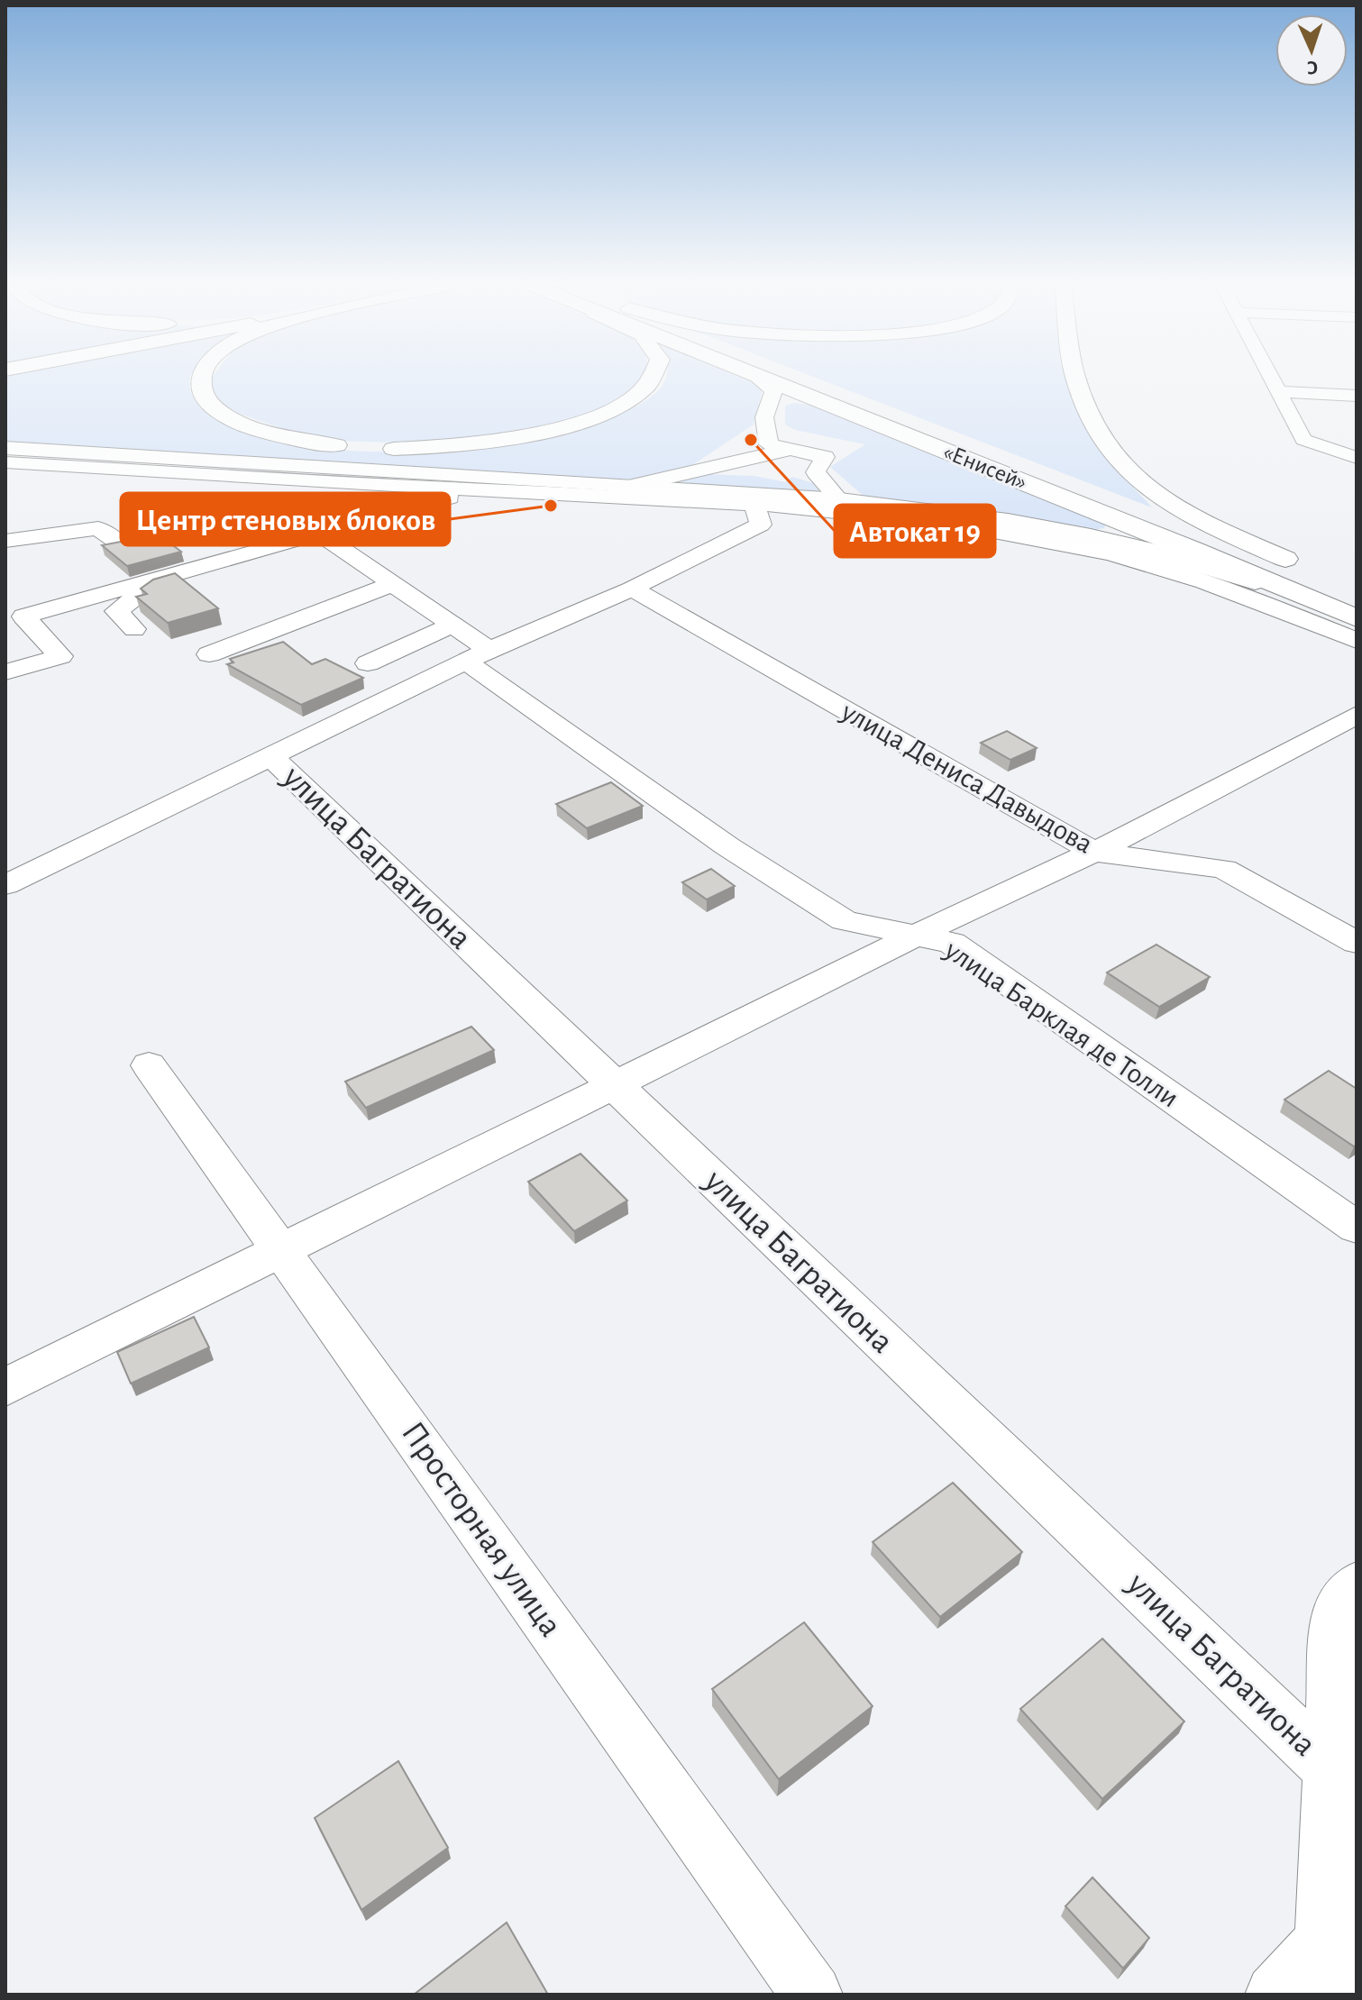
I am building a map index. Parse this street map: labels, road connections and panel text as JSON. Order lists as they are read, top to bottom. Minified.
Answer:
{"streets":{"main road":["«Енисей»"],"street":["улица Дениса Давыдова","улица Багратиона","улица Барклая де Толли","Просторная улица"]},"places":["Автокат 19","Центр стеновых блоков"],"north":"bottom"}
